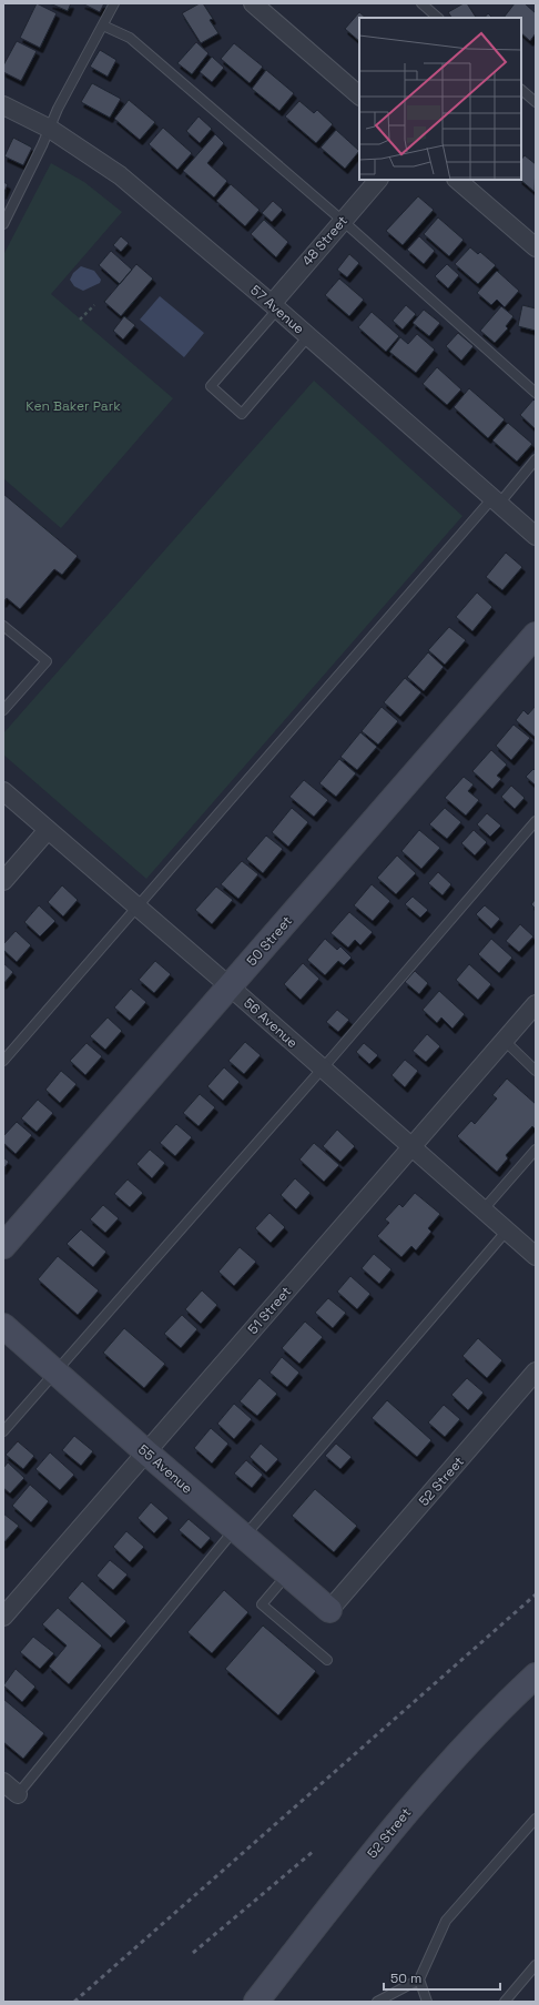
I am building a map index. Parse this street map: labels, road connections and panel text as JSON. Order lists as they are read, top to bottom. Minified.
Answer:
{"streets":{"street":["48 Street","57 Avenue","50 Street","56 Avenue","51 Street","55 Avenue","52 Street"]},"crossings":[["48 Street","57 Avenue"],["50 Street","56 Avenue"],["56 Avenue","51 Street"],["51 Street","55 Avenue"],["55 Avenue","52 Street"]],"parks":["Ken Baker Park"],"scale_bar":"50 m"}
